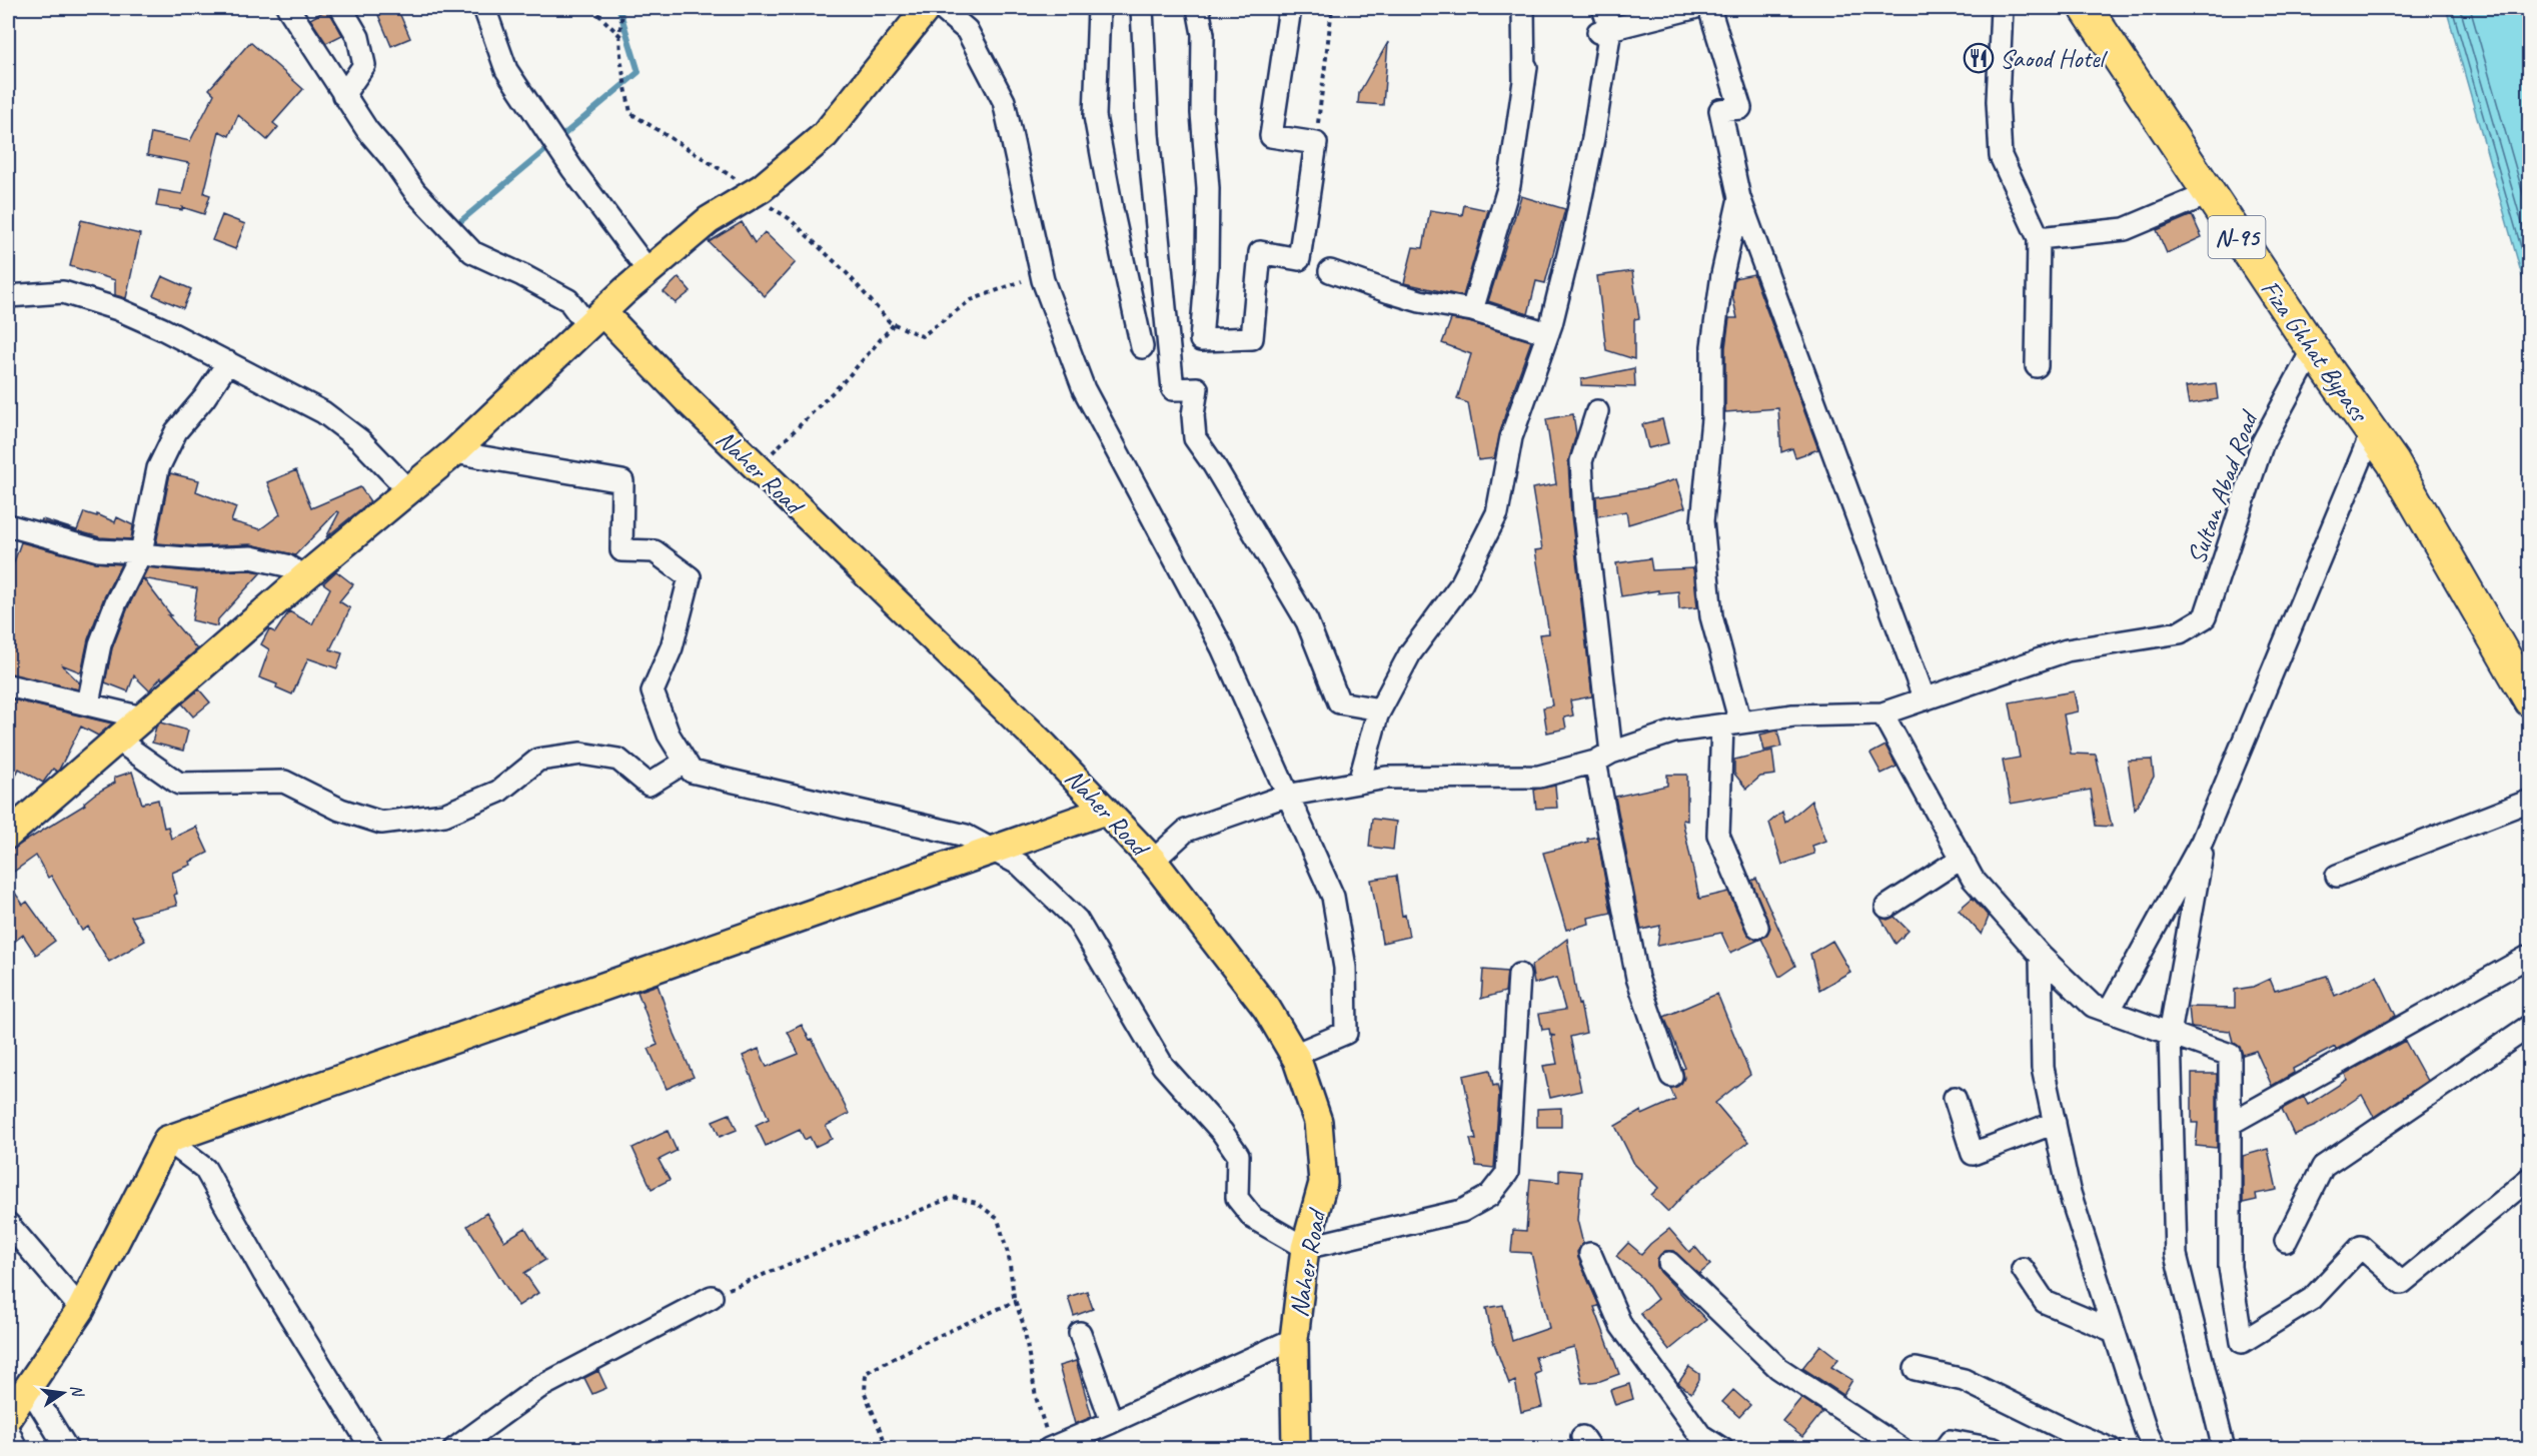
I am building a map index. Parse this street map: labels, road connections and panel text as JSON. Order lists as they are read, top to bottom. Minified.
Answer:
{"streets":{"highway":["N-95","Fiza Ghhat Bypass"],"main road":["Naher Road"],"street":["Sultan Abad Road"]},"crossings":[["Fiza Ghhat Bypass","Sultan Abad Road"]],"places":{"restaurant":["Saood Hotel"]},"north":"right"}
